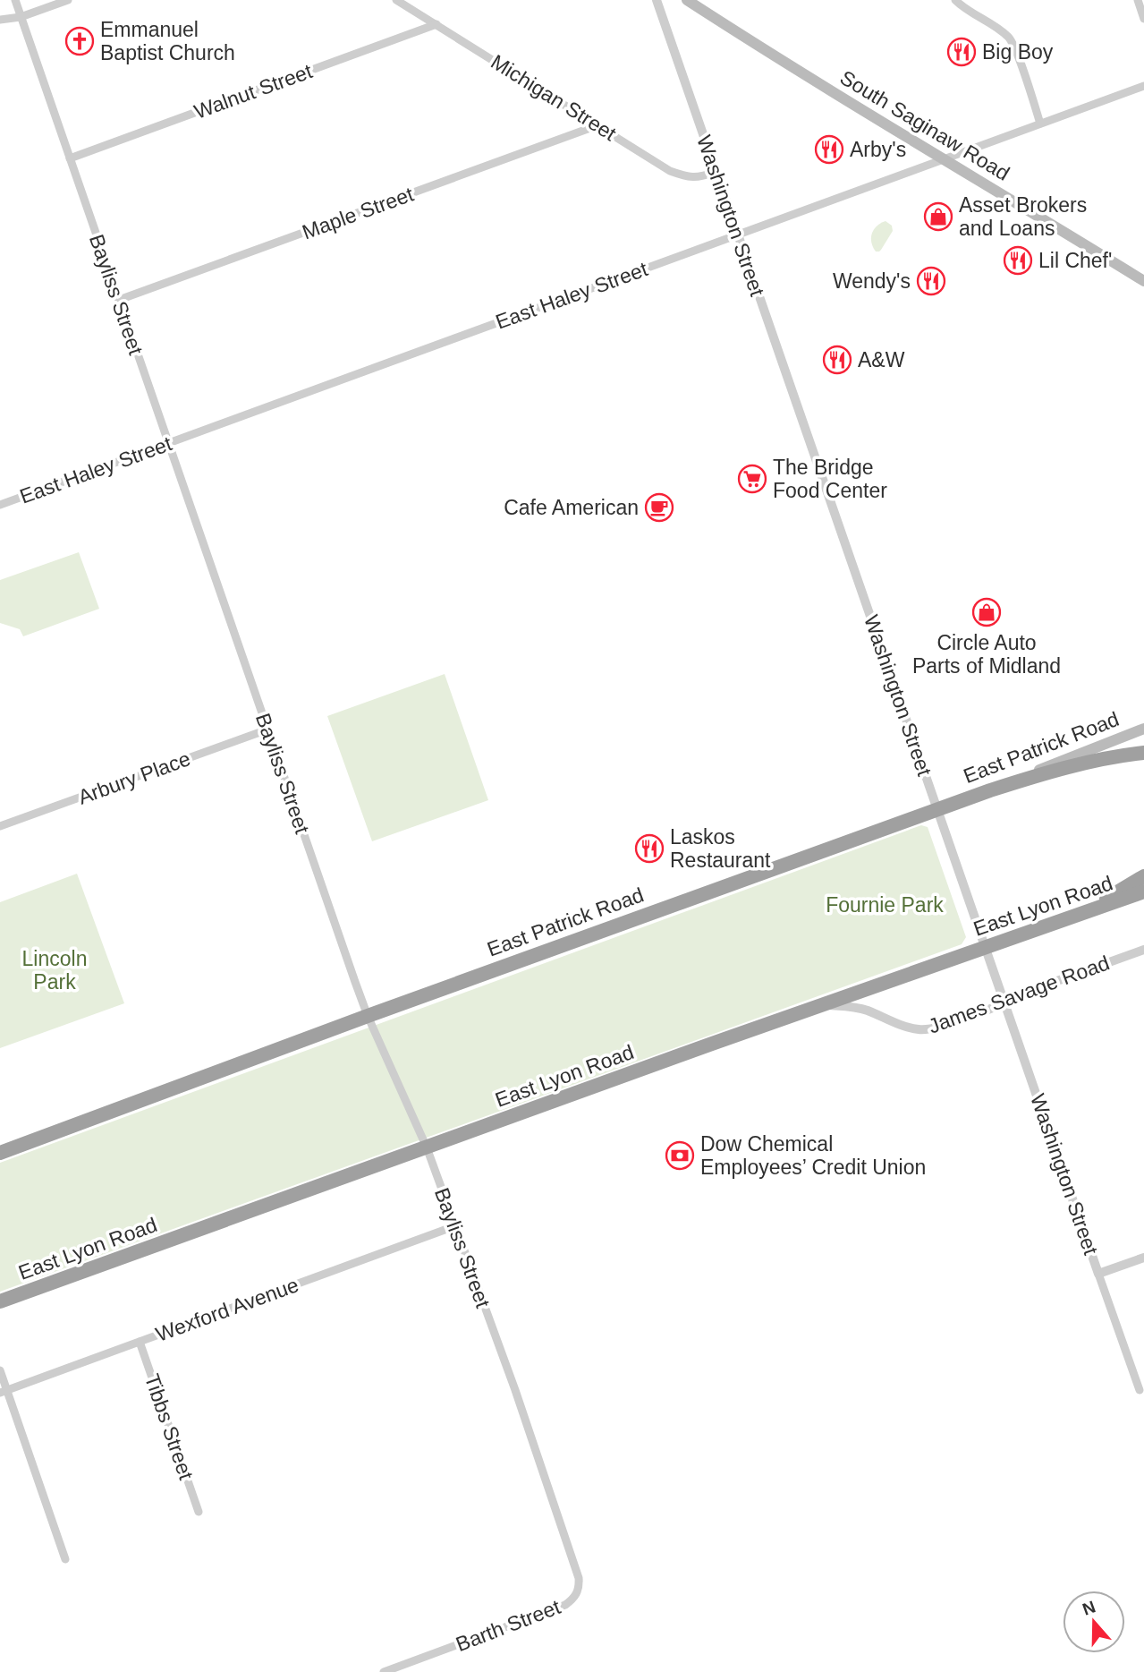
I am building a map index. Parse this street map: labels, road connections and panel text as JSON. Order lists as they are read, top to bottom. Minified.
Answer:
{"streets":{"highway":["East Patrick Road","East Lyon Road"],"main road":["South Saginaw Road"],"street":["Walnut Street","Michigan Street","Maple Street","Washington Street","Bayliss Street","East Haley Street","Arbury Place","James Savage Road","Wexford Avenue","Tibbs Street","Barth Street"]},"crossings":[["Walnut Street","Michigan Street"],["Walnut Street","Bayliss Street"],["Michigan Street","Maple Street"],["Michigan Street","Washington Street"],["South Saginaw Road","East Haley Street"],["Maple Street","Bayliss Street"],["Washington Street","East Haley Street"],["Washington Street","East Patrick Road"],["Washington Street","East Lyon Road"],["Washington Street","James Savage Road"],["Bayliss Street","East Haley Street"],["Bayliss Street","East Patrick Road"],["Bayliss Street","Arbury Place"],["Bayliss Street","East Lyon Road"],["Bayliss Street","Wexford Avenue"],["Bayliss Street","Barth Street"],["East Lyon Road","James Savage Road"],["Wexford Avenue","Tibbs Street"]],"parks":["Fournie Park","Lincoln Park"],"places":{"church":["Emmanuel Baptist Church"],"restaurant":["Big Boy","Arby's","Lil Chef'","Wendy's","A&W","Laskos Restaurant"],"shop":["Asset Brokers and Loans","Circle Auto Parts of Midland"],"supermarket":["The Bridge Food Center"],"cafe":["Cafe American"],"bank":["Dow Chemical Employees’ Credit Union"]},"north":"top"}
